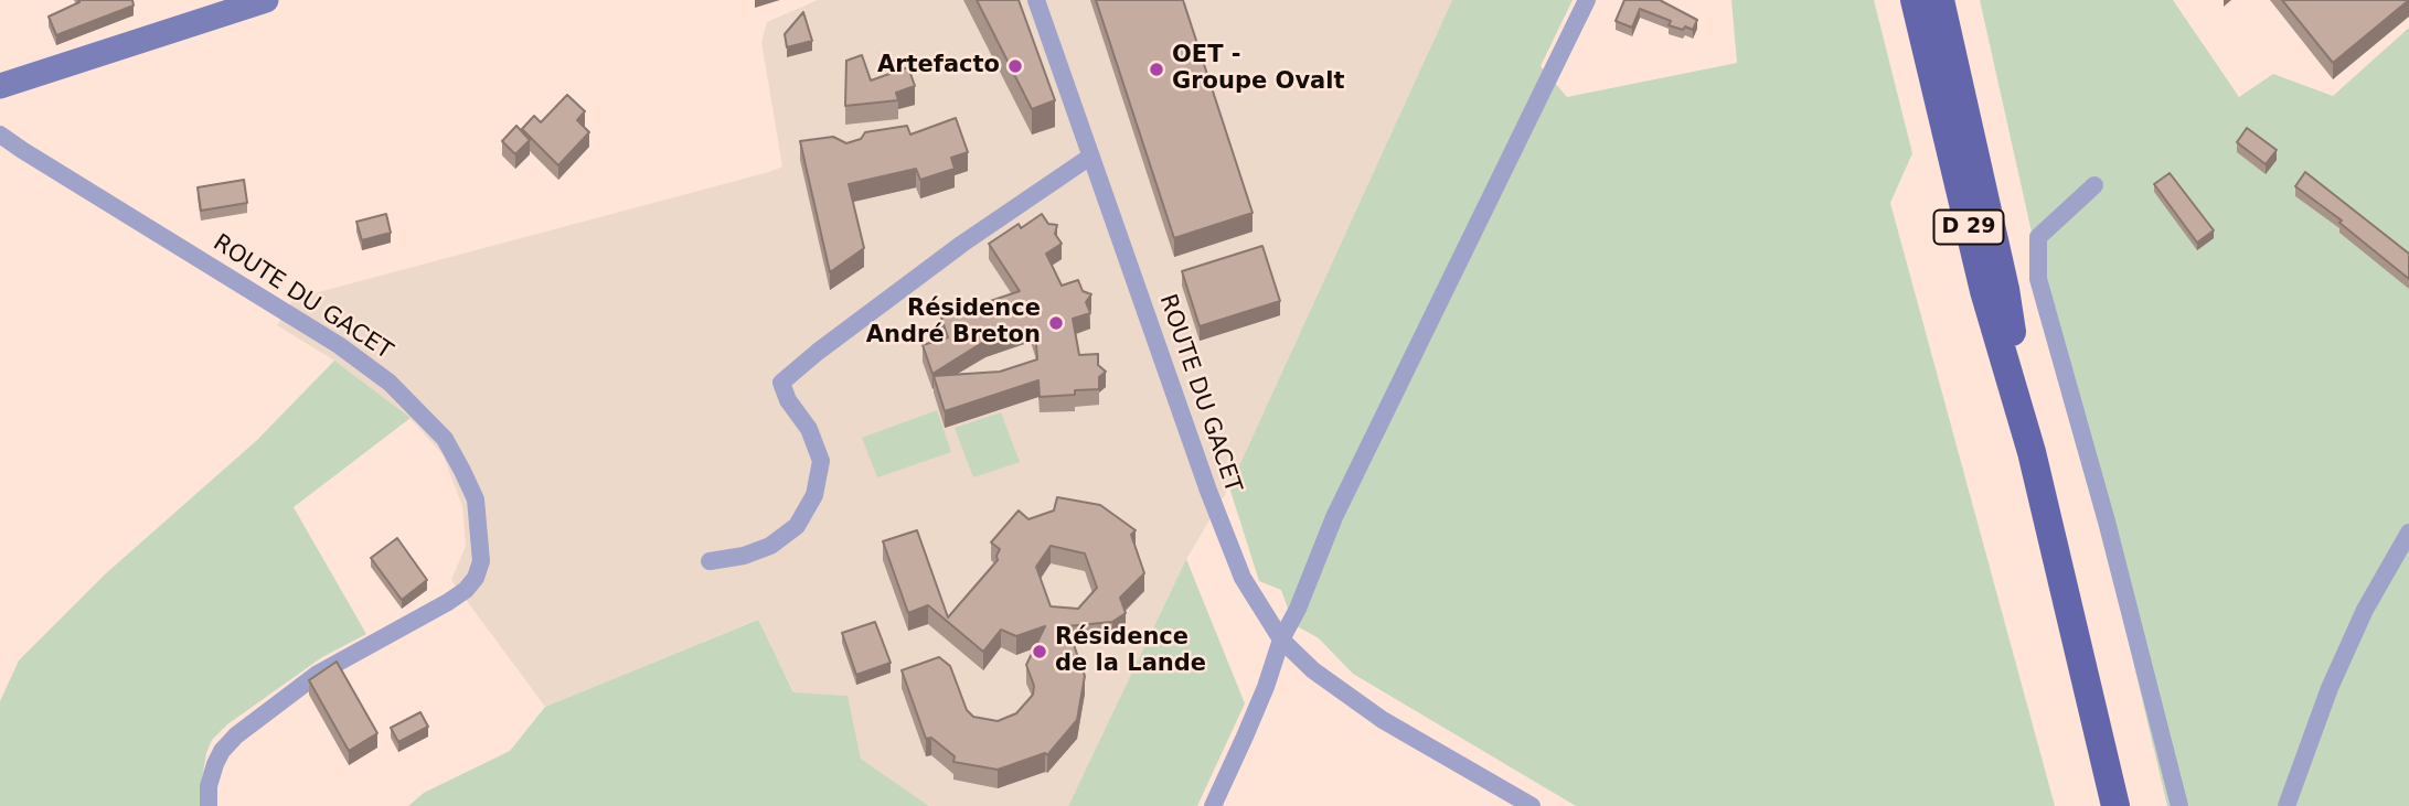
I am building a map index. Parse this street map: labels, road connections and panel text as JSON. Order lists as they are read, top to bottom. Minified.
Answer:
{"streets":{"main road":["D 29"],"street":["ROUTE DU GACET"]},"places":["Artefacto","OET - Groupe Ovalt","Résidence André Breton","Résidence de la Lande"]}
